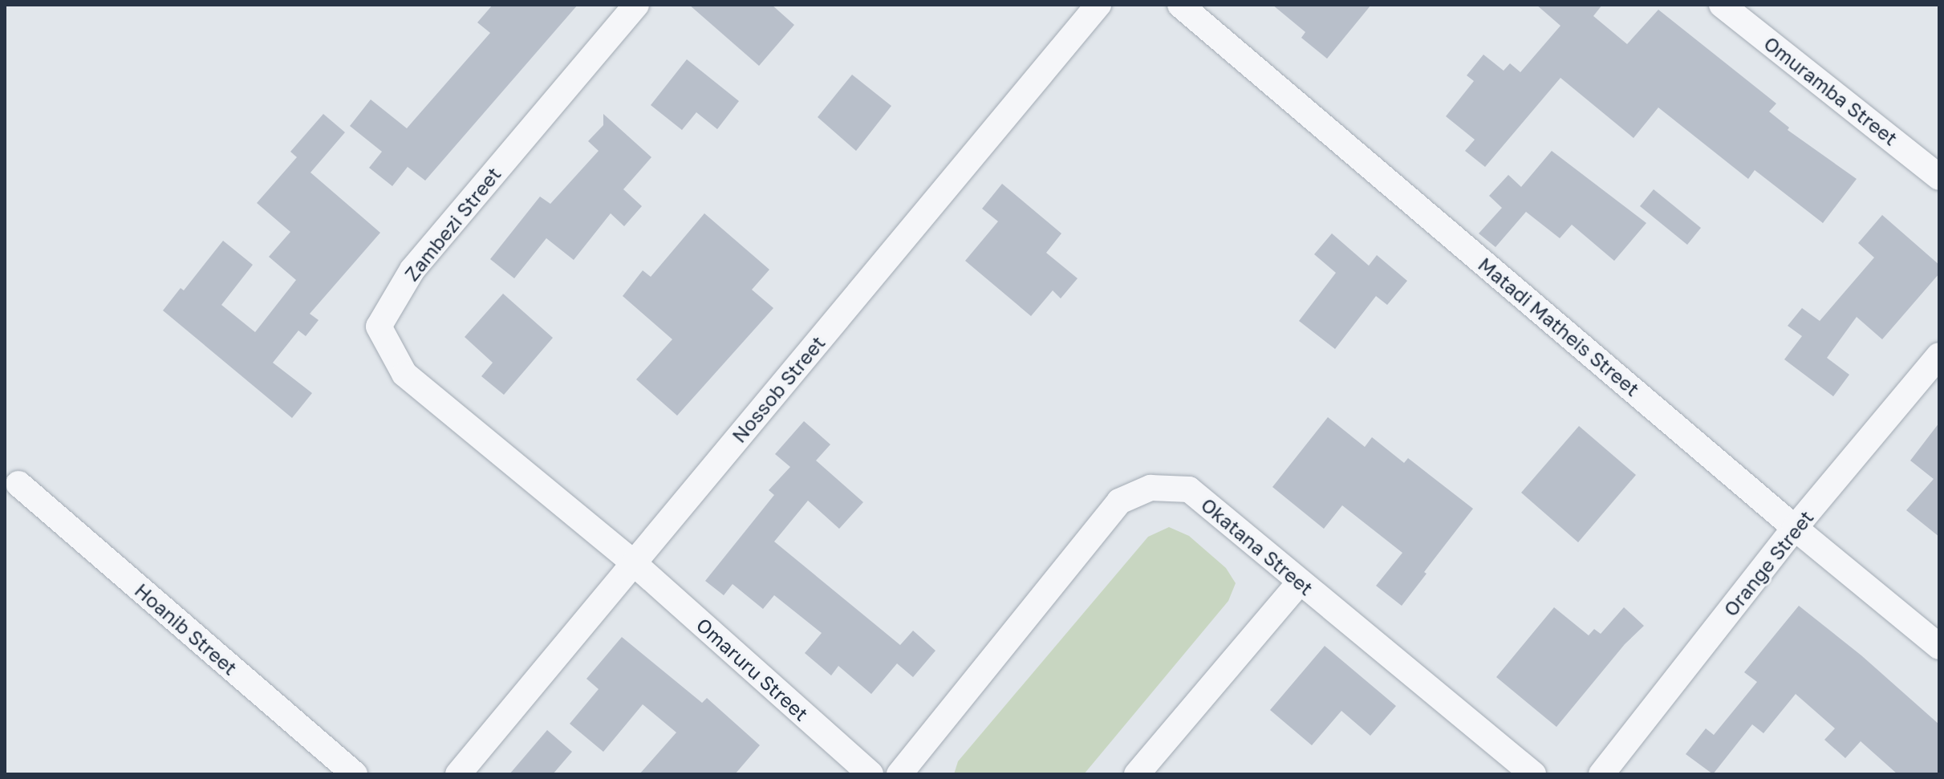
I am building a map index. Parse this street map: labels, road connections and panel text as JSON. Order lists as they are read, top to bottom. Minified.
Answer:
{"streets":{"street":["Omuramba Street","Zambezi Street","Matadi Matheis Street","Nossob Street","Okatana Street","Orange Street","Hoanib Street","Omaruru Street"]},"crossings":[["Zambezi Street","Nossob Street"],["Zambezi Street","Omaruru Street"],["Matadi Matheis Street","Orange Street"],["Nossob Street","Omaruru Street"]]}
